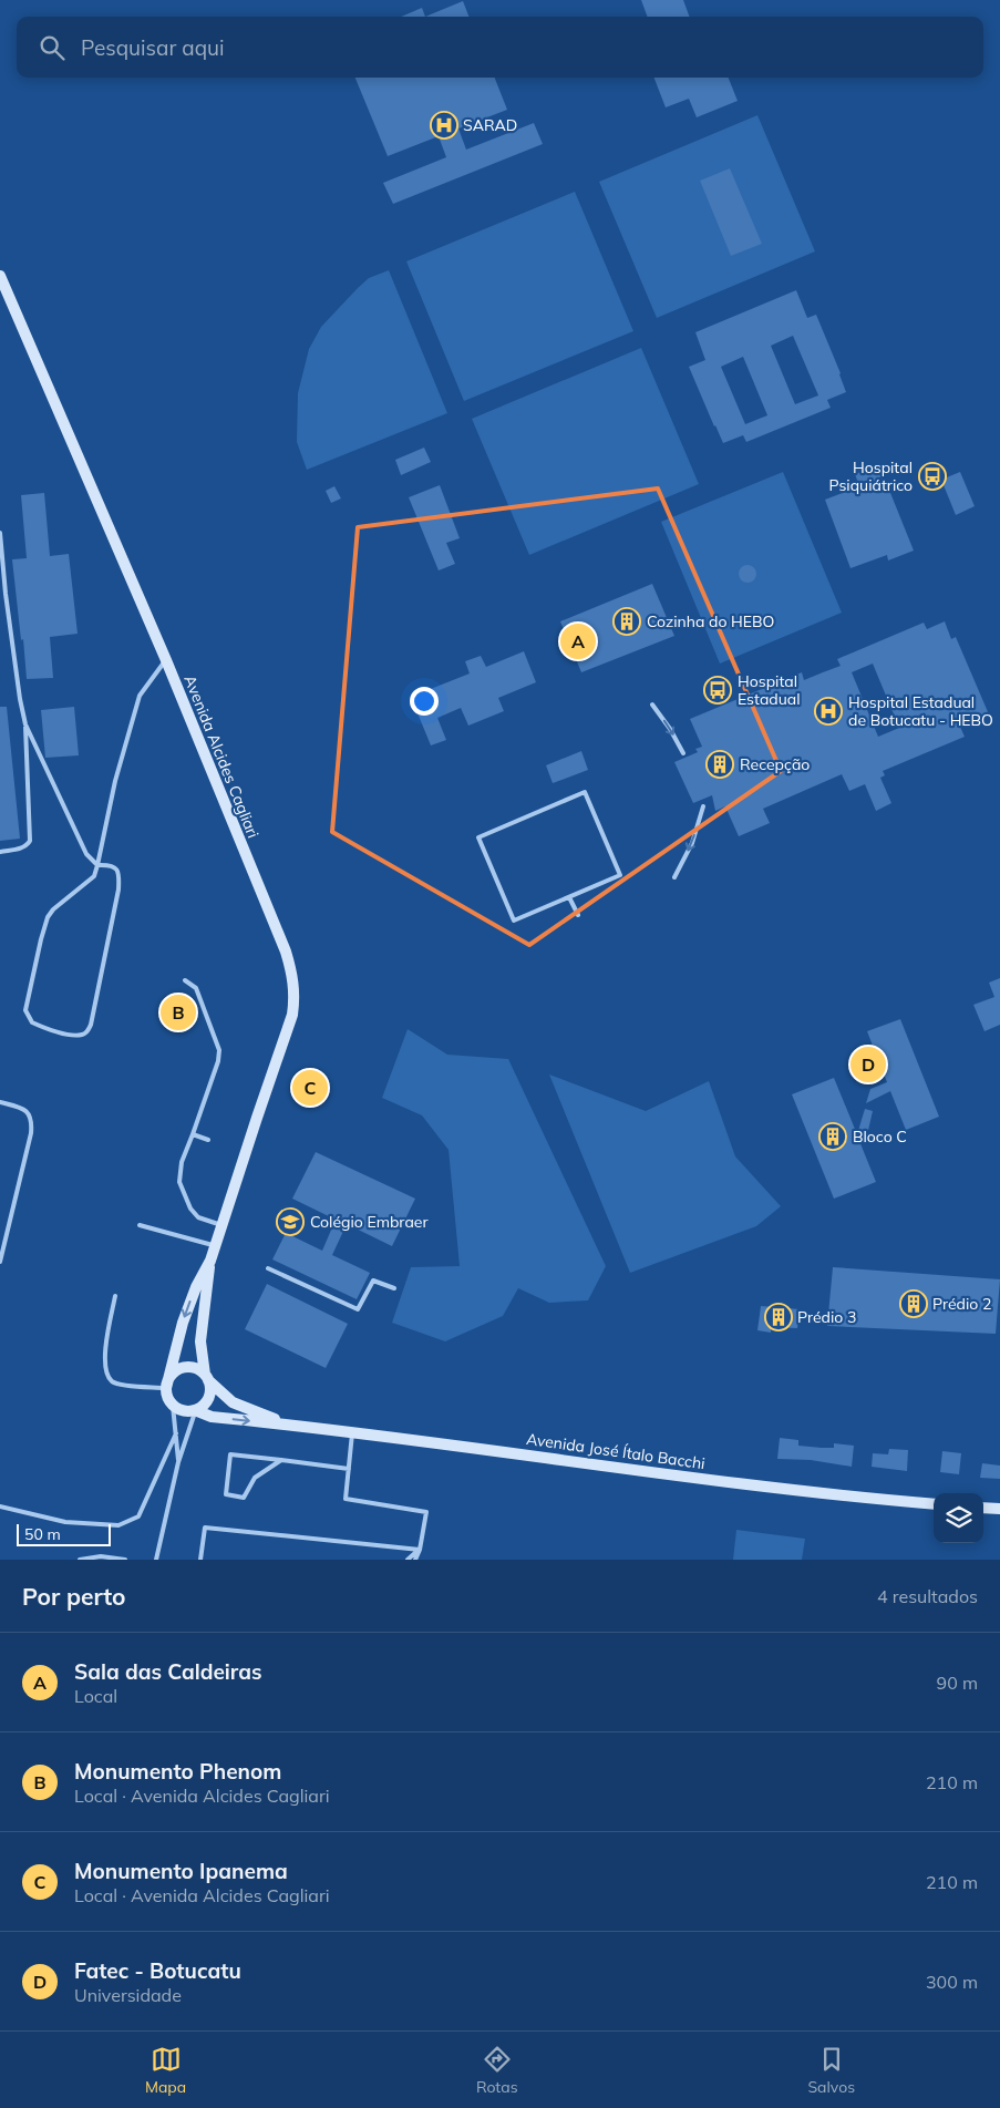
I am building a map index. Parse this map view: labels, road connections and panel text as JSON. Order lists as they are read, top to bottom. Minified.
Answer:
{"streets":{"main road":["Avenida Alcides Cagliari","Avenida José Ítalo Bacchi"]},"crossings":[["Avenida Alcides Cagliari","Avenida José Ítalo Bacchi"]],"places":{"hospital":["SARAD","Hospital Estadual de Botucatu - HEBO"],"bus stop":["Hospital Psiquiátrico","Hospital Estadual"],"building":["Cozinha do HEBO","Recepção","Bloco C","Prédio 2","Prédio 3"],"school or university":["Colégio Embraer"]},"scale_bar":"50 m","page":{"search":"Pesquisar aqui","pins":["A","B","D","C"],"scale":"50 m","heading":["Por perto","4 resultados"],"list":[{"mark":"A","name":"Sala das Caldeiras","note":"Local","value":"90 m"},{"mark":"B","name":"Monumento Phenom","note":"Local · Avenida Alcides Cagliari","value":"210 m"},{"mark":"C","name":"Monumento Ipanema","note":"Local · Avenida Alcides Cagliari","value":"210 m"},{"mark":"D","name":"Fatec - Botucatu","note":"Universidade","value":"300 m"}],"nav":["Mapa","Rotas","Salvos"]}}
